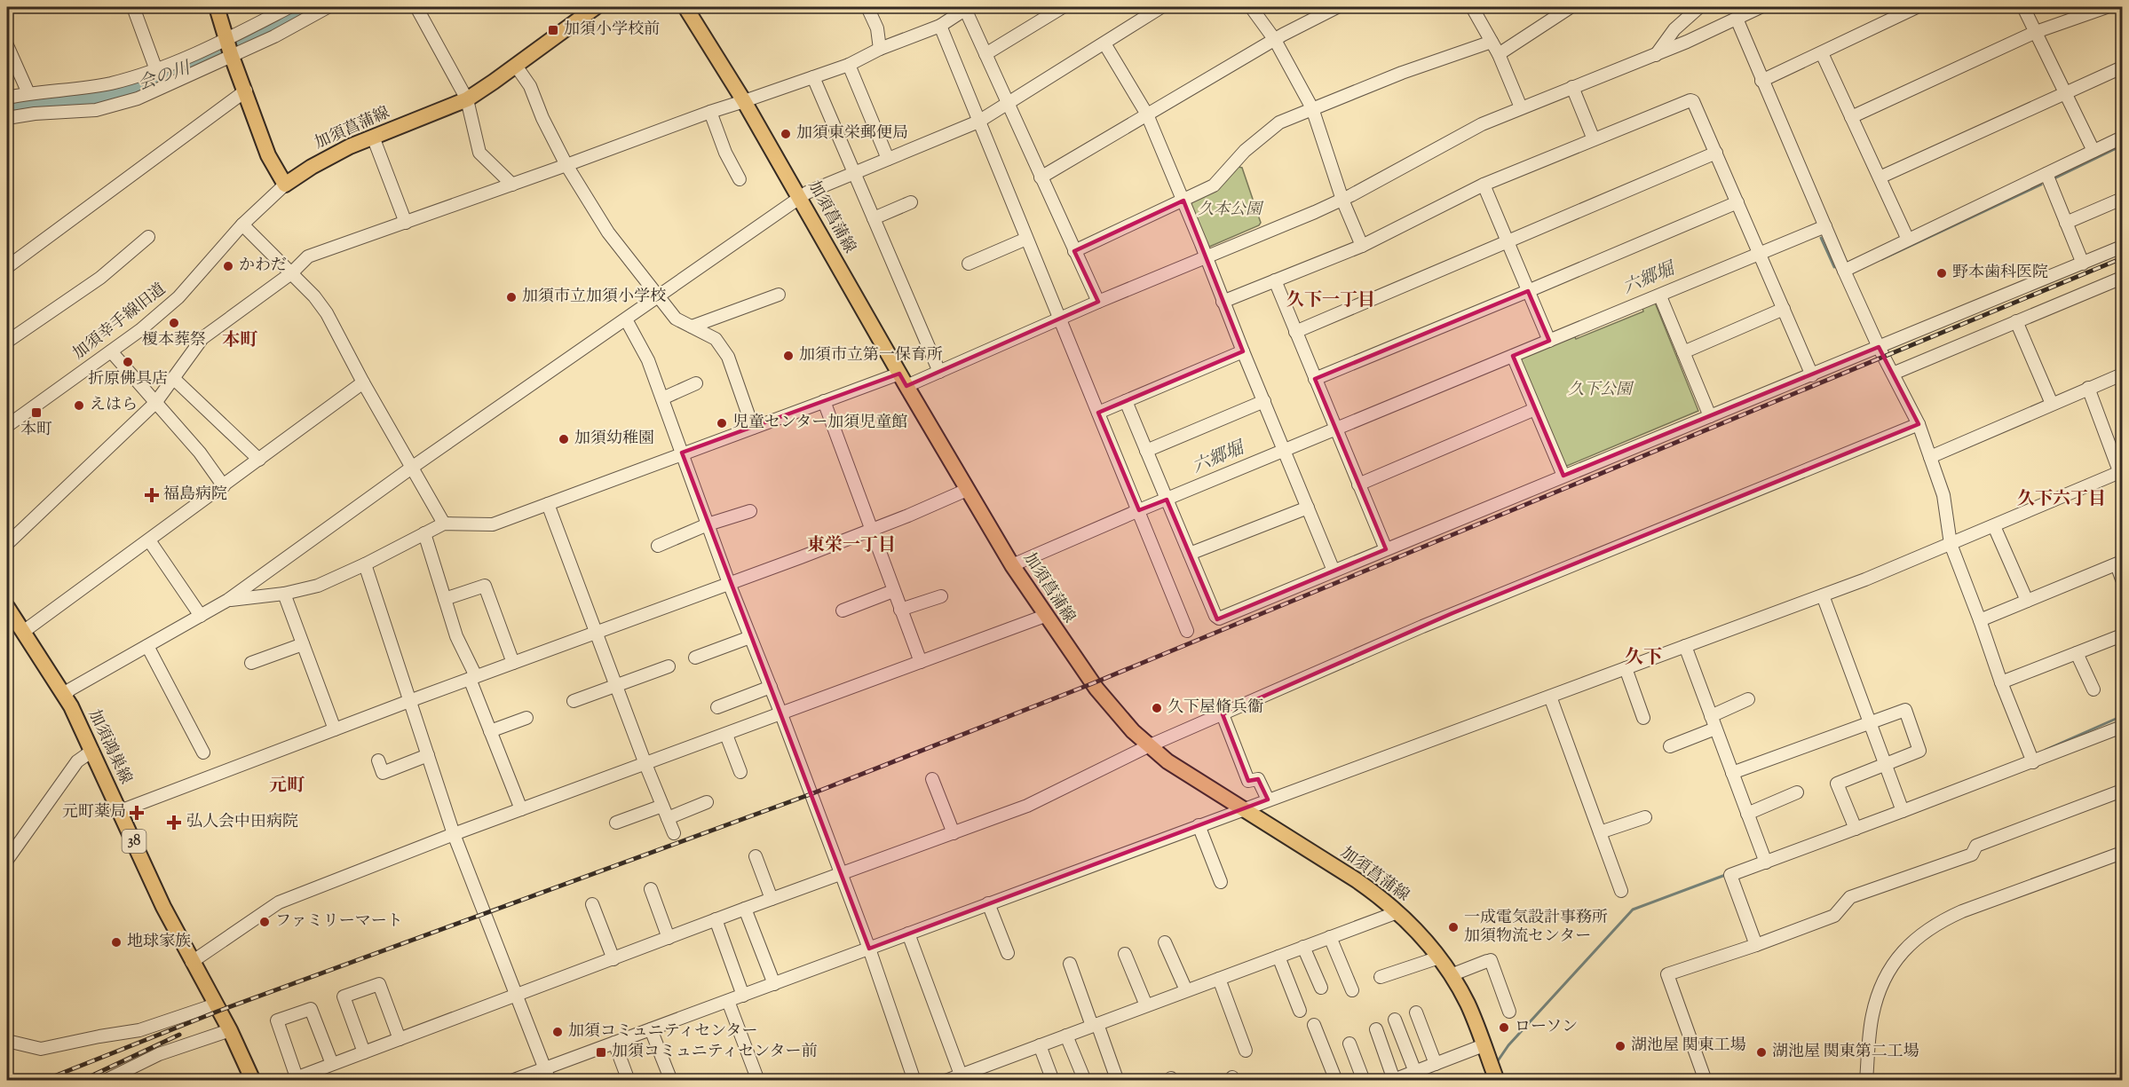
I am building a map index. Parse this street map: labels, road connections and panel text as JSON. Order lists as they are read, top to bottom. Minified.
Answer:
{"streets":{"main road":["加須菖蒲線","加須鴻巣線","38"],"street":["加須幸手線旧道"]},"crossings":[["加須菖蒲線","加須幸手線旧道"]],"districts":["久下一丁目","本町","久下六丁目","東栄一丁目","久下","元町"],"water":["会の川","六郷堀"],"parks":["久本公園","久下公園"],"places":{"transit":["加須小学校前","本町","加須コミュニティセンター前"],"other":["加須東栄郵便局","かわだ","野本歯科医院","加須市立加須小学校","榎本葬祭","加須市立第一保育所","折原佛具店","えはら","児童センター加須児童館","加須幼稚園","久下屋脩兵衞","ファミリーマート","一成電気設計事務所 加須物流センター","地球家族","ローソン","加須コミュニティセンター","湖池屋 関東工場","湖池屋 関東第二工場"],"health":["福島病院","元町薬局","弘人会中田病院"]}}
